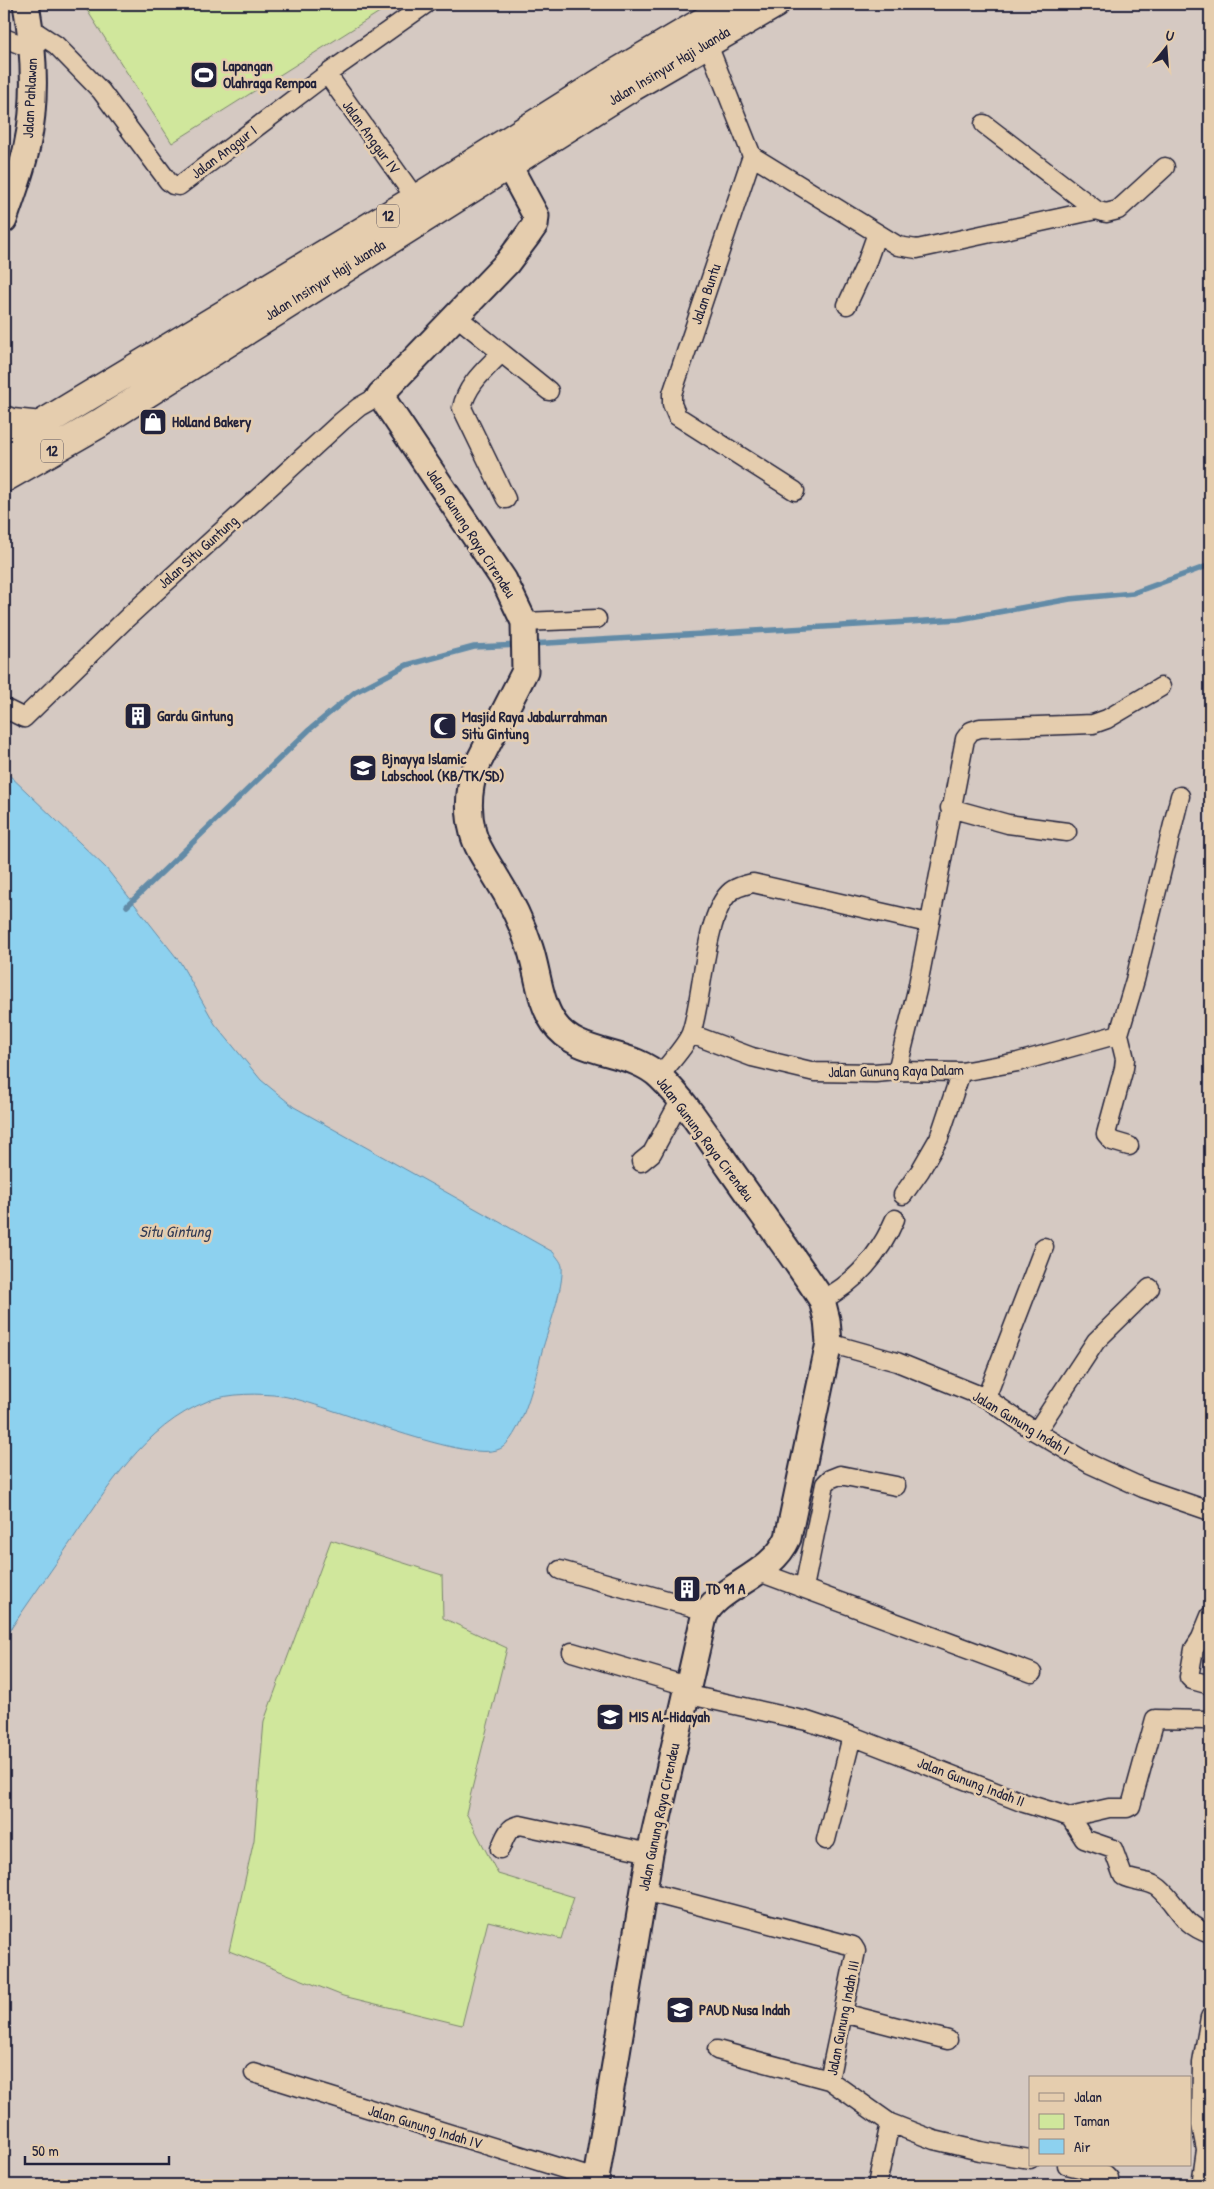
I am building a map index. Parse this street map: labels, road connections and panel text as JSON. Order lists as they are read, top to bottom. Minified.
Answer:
{"streets":{"highway":["Jalan Insinyur Haji Juanda","12"],"street":["Jalan Pahlawan","Jalan Anggur IV","Jalan Anggur I","Jalan Buntu","Jalan Gunung Raya Cirendeu","Jalan Situ Guntung","Jalan Gunung Raya Dalam","Jalan Gunung Indah I","Jalan Gunung Indah II","Jalan Gunung Indah III","Jalan Gunung Indah IV"]},"crossings":[["Jalan Insinyur Haji Juanda","Jalan Anggur IV"],["Jalan Pahlawan","Jalan Anggur I"],["Jalan Anggur IV","Jalan Anggur I"],["Jalan Gunung Raya Cirendeu","Jalan Situ Guntung"],["Jalan Gunung Raya Cirendeu","Jalan Gunung Indah I"],["Jalan Gunung Raya Cirendeu","Jalan Gunung Indah II"],["Jalan Gunung Raya Cirendeu","Jalan Gunung Indah III"],["Jalan Gunung Raya Cirendeu","Jalan Gunung Indah IV"]],"water":["Situ Gintung"],"places":{"sports":["Lapangan Olahraga Rempoa"],"shop":["Holland Bakery"],"building":["Gardu Gintung","TD 91 A"],"mosque":["Masjid Raya Jabalurrahman Situ Gintung"],"school or university":["Bjnayya Islamic Labschool (KB/TK/SD)","MIS Al-Hidayah","PAUD Nusa Indah"]},"legend":["Jalan","Taman","Air"],"scale_bar":"50 m","north":"top"}
